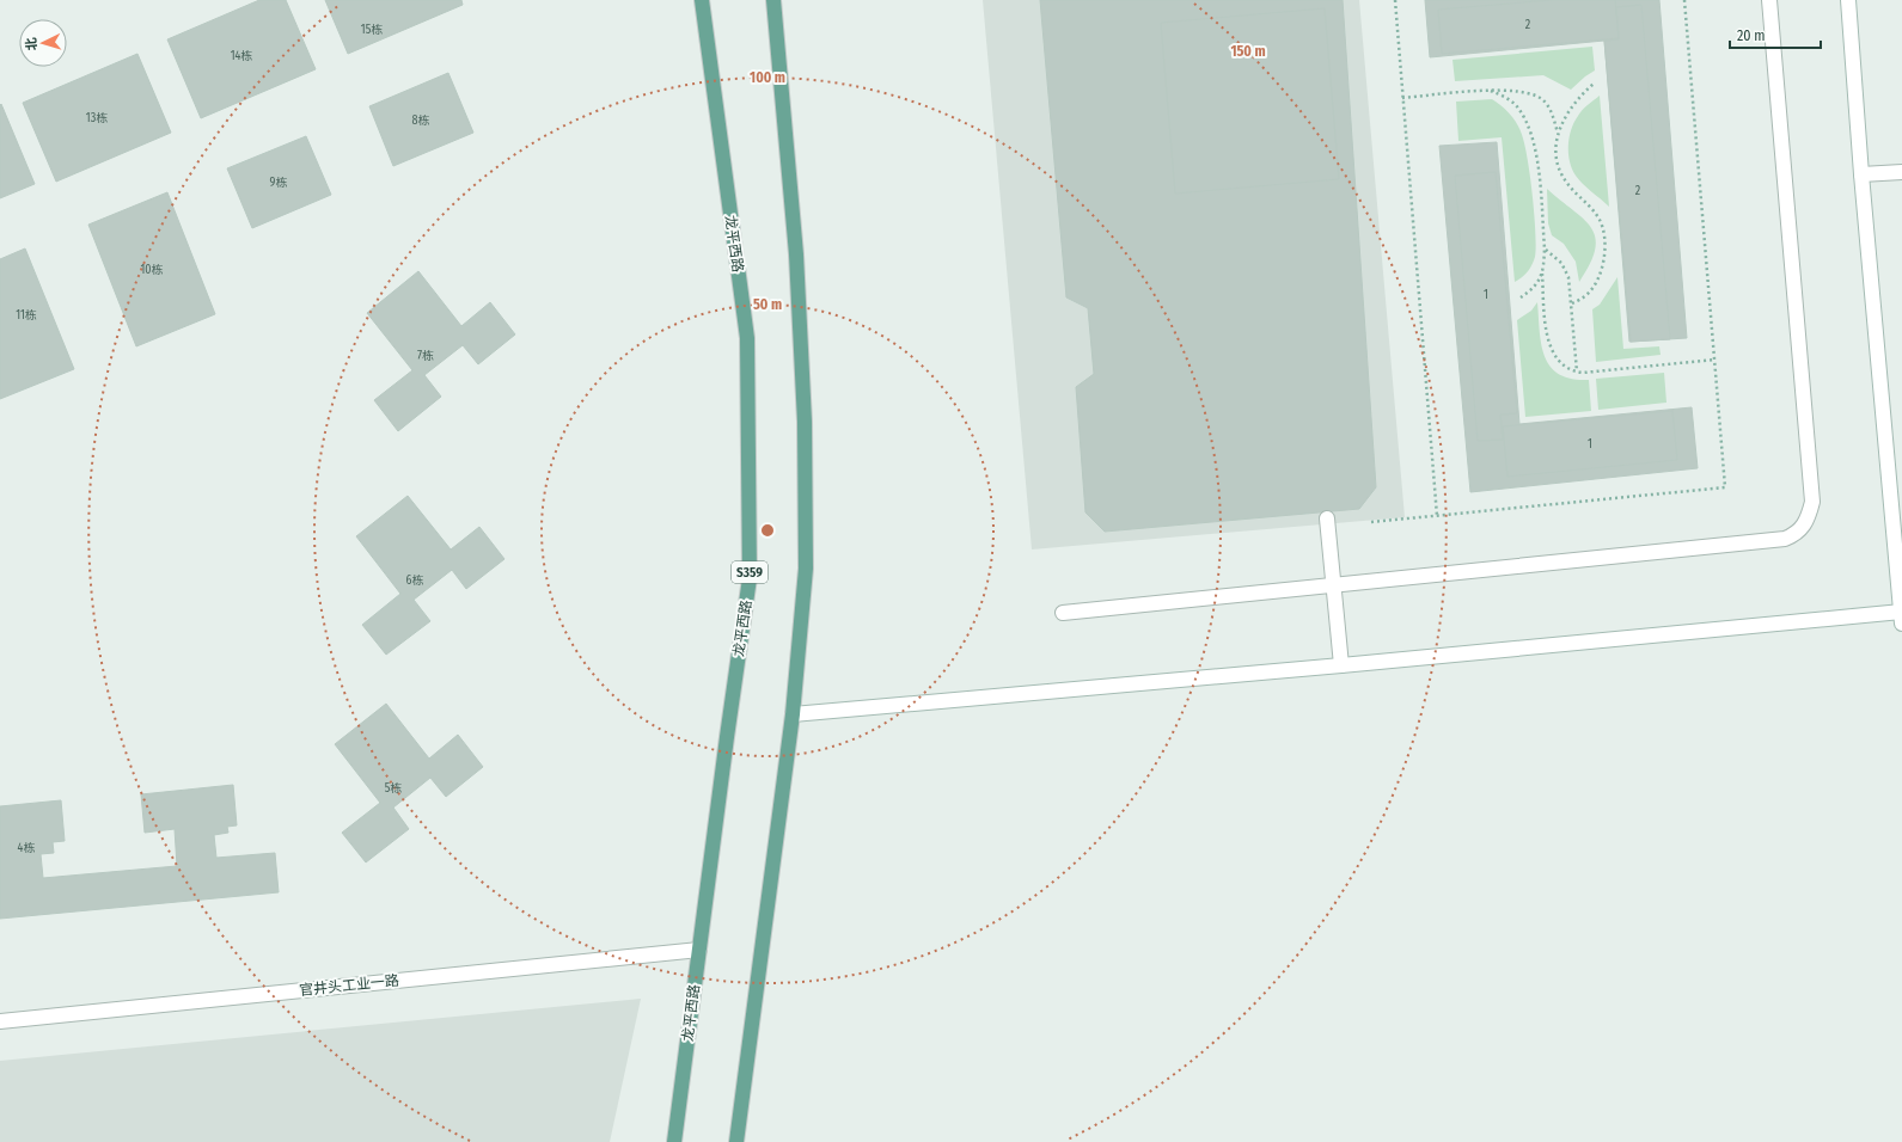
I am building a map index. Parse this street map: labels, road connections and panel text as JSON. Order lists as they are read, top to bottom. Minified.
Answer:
{"streets":{"main road":["龙平西路","S359"],"street":["官井头工业一路"]},"crossings":[["龙平西路","官井头工业一路"]],"house_numbers":["2","15栋","14栋","13栋","8栋","9栋","2","10栋","1","11栋","7栋","1","6栋","5栋","4栋"],"scale_bar":"20 m","north":"left","rings":["150 m","100 m","50 m"]}
